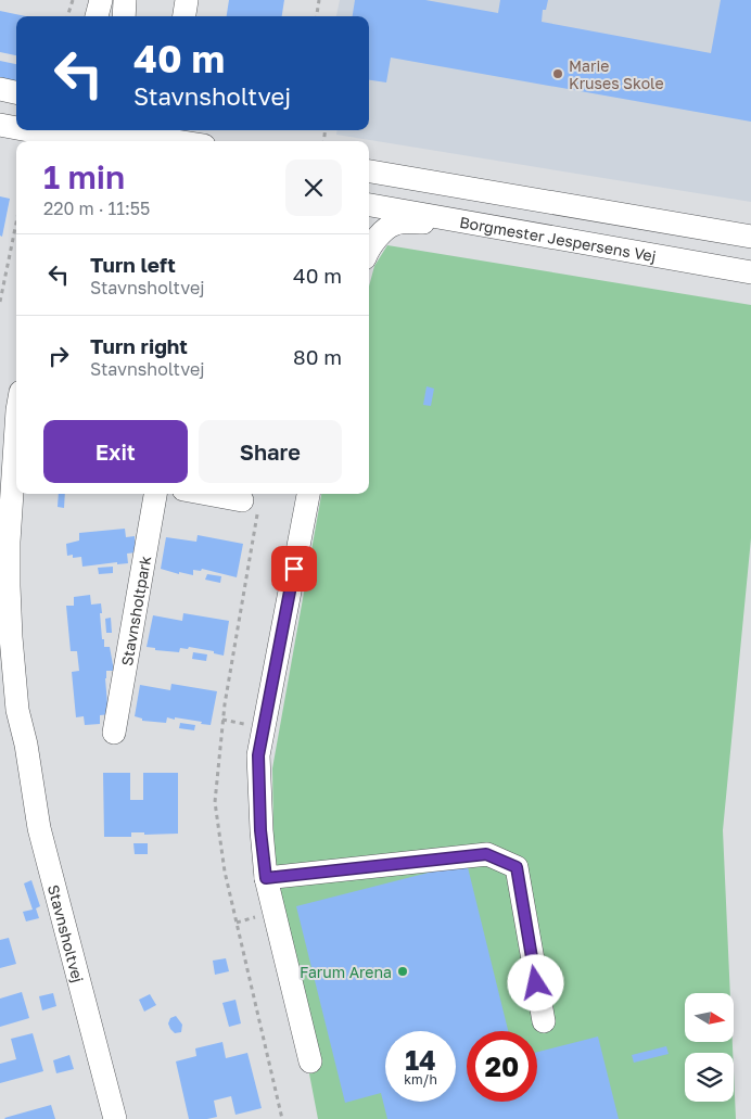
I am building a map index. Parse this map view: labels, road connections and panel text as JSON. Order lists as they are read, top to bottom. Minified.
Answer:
{"streets":{"street":["Borgmester Jespersens Vej","Stavnsholtpark","Stavnsholtvej"]},"places":["Marie Kruses Skole","Farum Arena"],"north":"right","page":{"turn":["40 m","Stavnsholtvej"],"heading":["1 min","220 m · 11:55"],"list":[{"name":"Turn left","note":"Stavnsholtvej","value":"40 m"},{"name":"Turn right","note":"Stavnsholtvej","value":"80 m"}],"buttons":["Exit","Share"],"speed":"14 km/h","limit":"20"}}
